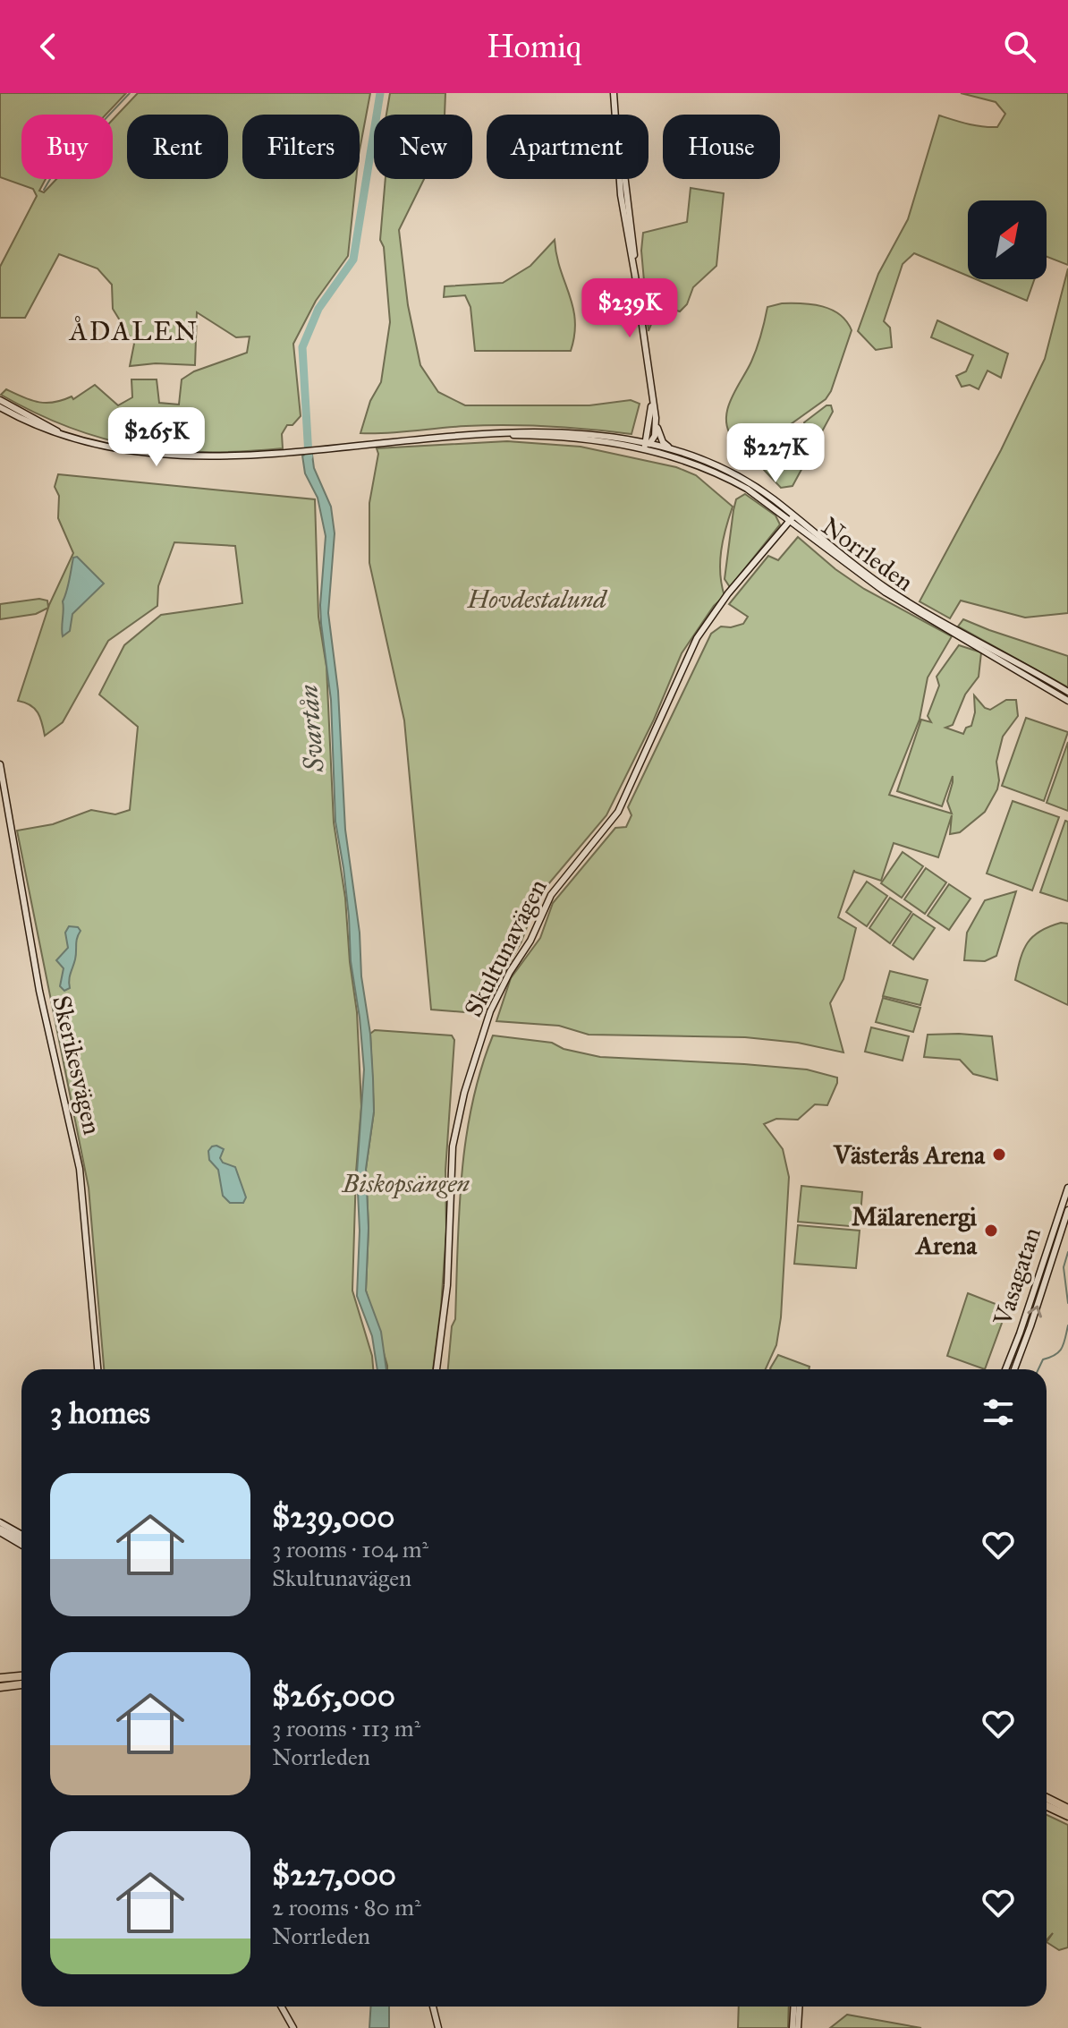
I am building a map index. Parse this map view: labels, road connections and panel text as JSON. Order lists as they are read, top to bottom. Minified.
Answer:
{"streets":{"main road":["Norrleden","Skultunavägen","Skerikesvägen","Vasagatan"]},"crossings":[["Norrleden","Skultunavägen"]],"districts":["ÅDALEN"],"water":["Svartån"],"parks":["Hovdestalund","Biskopsängen"],"places":["Västerås Arena","Mälarenergi Arena"],"north":"top right","page":{"header":"Homiq","chip":["Buy","Rent","Filters","New","Apartment","House"],"price":["$239K","$265K","$227K"],"heading":"3 homes","list":[{"name":"$239,000","note":"3 rooms · 104 m² · Skultunavägen"},{"name":"$265,000","note":"3 rooms · 113 m² · Norrleden"},{"name":"$227,000","note":"2 rooms · 80 m² · Norrleden"}]}}
